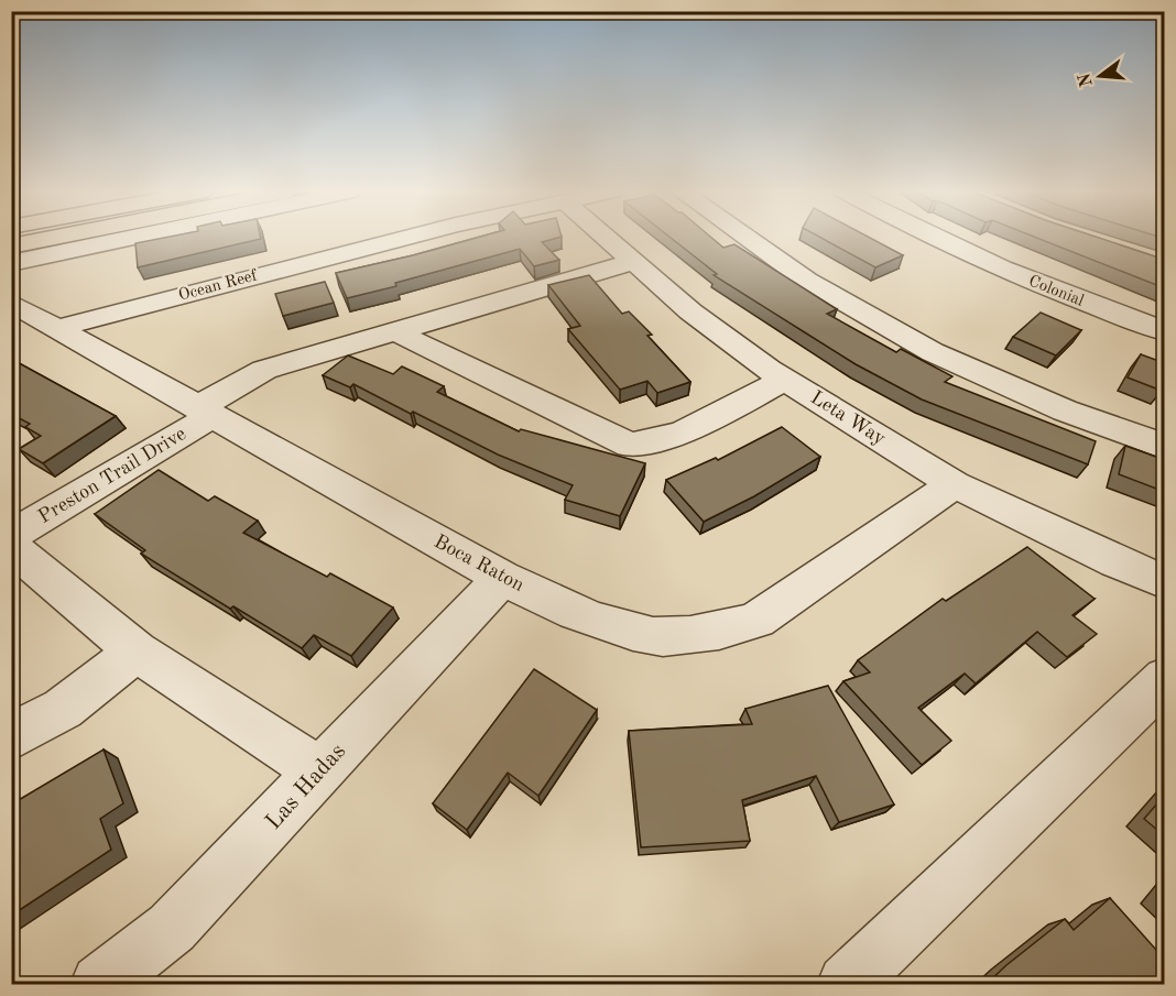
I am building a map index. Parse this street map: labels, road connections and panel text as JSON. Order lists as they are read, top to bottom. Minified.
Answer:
{"streets":{"street":["Ocean Reef","Colonial","Leta Way","Preston Trail Drive","Boca Raton","Las Hadas"]},"crossings":[["Ocean Reef","Boca Raton"],["Leta Way","Preston Trail Drive"],["Leta Way","Boca Raton"],["Preston Trail Drive","Boca Raton"],["Boca Raton","Las Hadas"]],"north":"left"}
